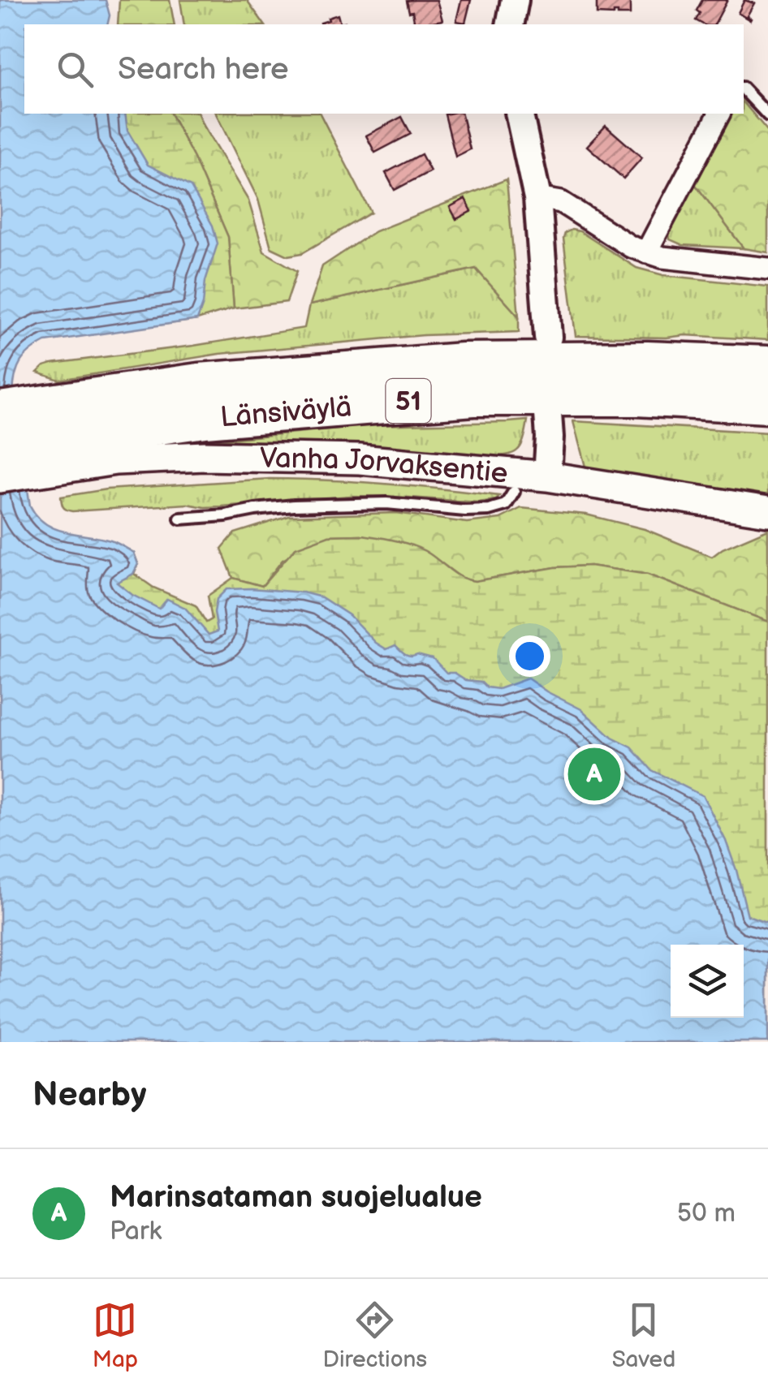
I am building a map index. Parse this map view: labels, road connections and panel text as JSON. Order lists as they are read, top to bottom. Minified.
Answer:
{"streets":{"highway":["51","Länsiväylä"],"main road":["Vanha Jorvaksentie"]},"crossings":[["Länsiväylä","Vanha Jorvaksentie"]],"page":{"search":"Search here","pins":"A","heading":"Nearby","list":[{"mark":"A","name":"Marinsataman suojelualue","note":"Park","value":"50 m"}],"nav":["Map","Directions","Saved"]}}
